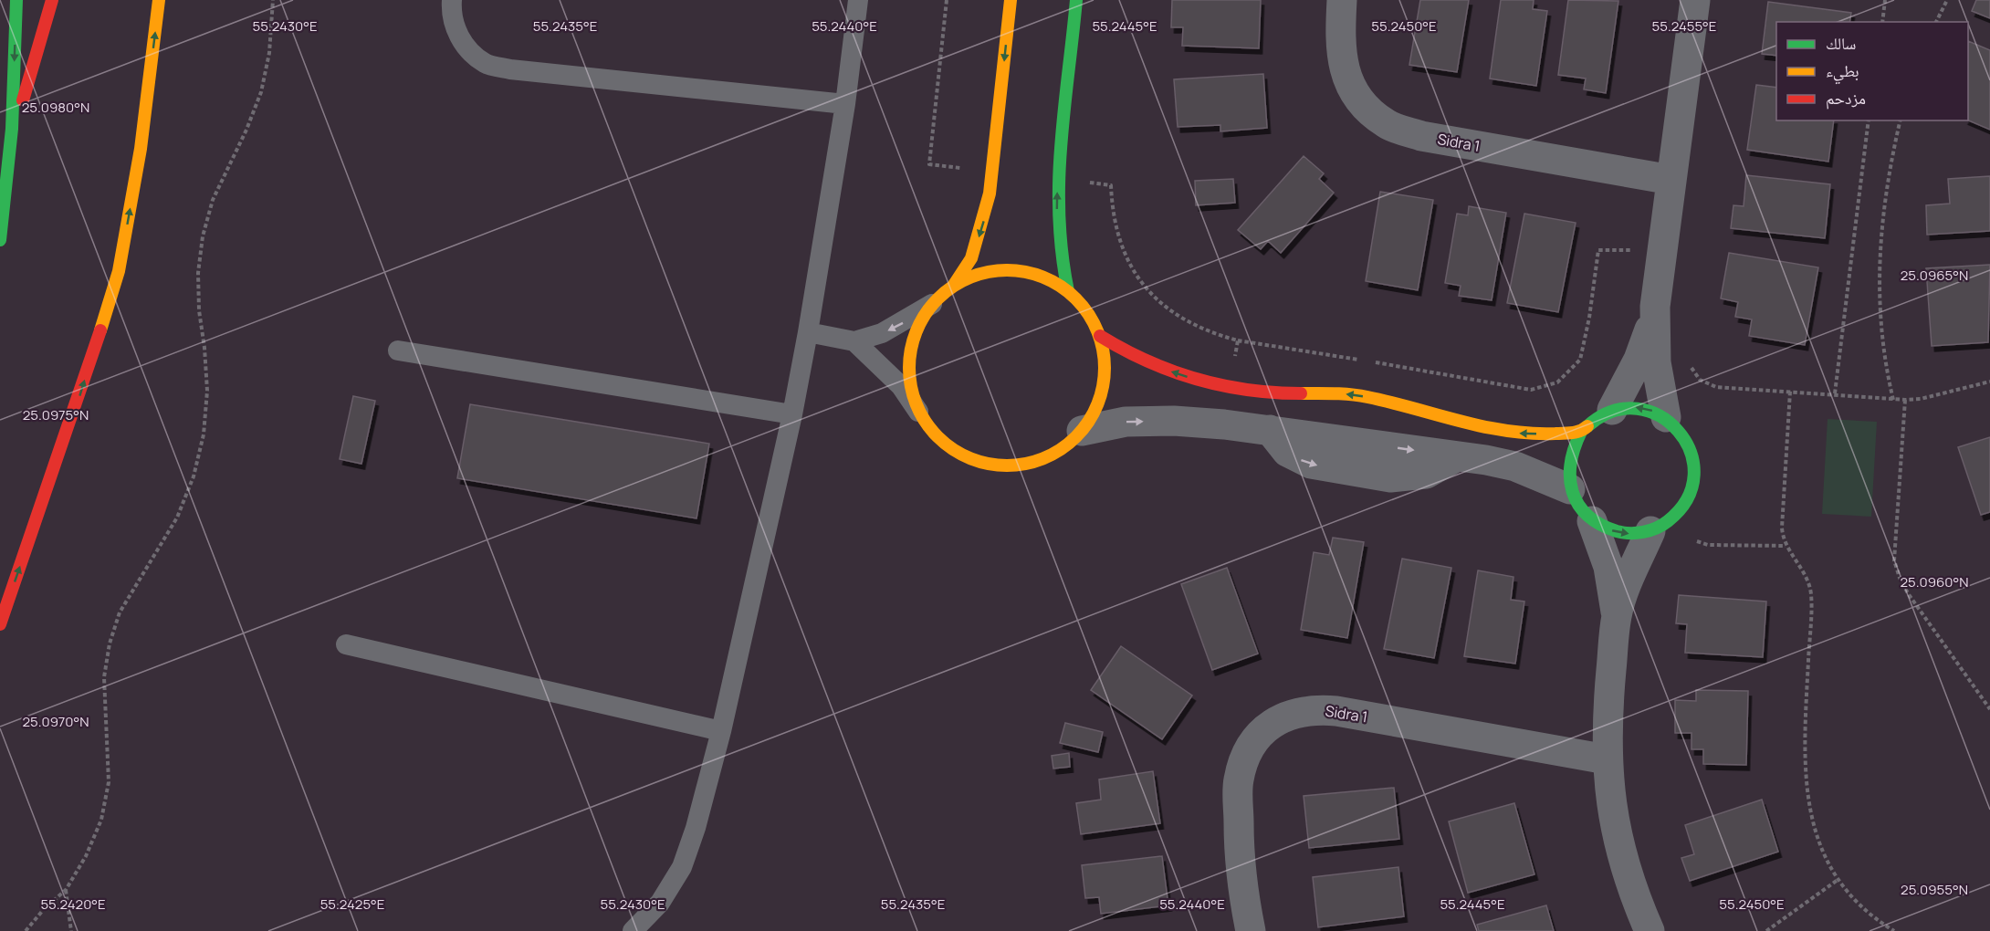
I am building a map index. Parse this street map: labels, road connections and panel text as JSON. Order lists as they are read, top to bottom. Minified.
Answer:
{"streets":{"street":["Sidra 1"]},"legend":["سالك","بطيء","مزدحم"],"coordinates":["55.2430°E","55.2435°E","55.2440°E","55.2445°E","55.2450°E","55.2455°E","25.0980°N","25.0965°N","25.0975°N","25.0960°N","25.0970°N","25.0955°N","55.2420°E","55.2425°E"]}
